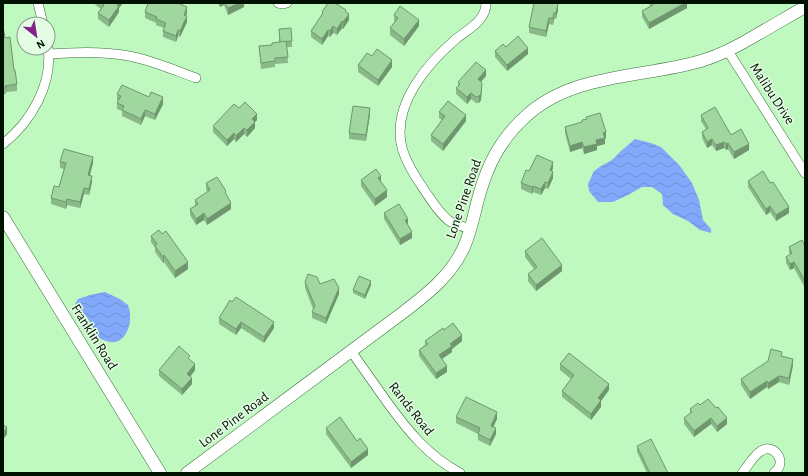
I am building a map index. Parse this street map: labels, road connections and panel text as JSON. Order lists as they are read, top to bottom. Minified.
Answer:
{"streets":{"street":["Malibu Drive","Lone Pine Road","Franklin Road","Rands Road"]},"crossings":[["Malibu Drive","Lone Pine Road"],["Lone Pine Road","Rands Road"]],"north":"bottom right"}
